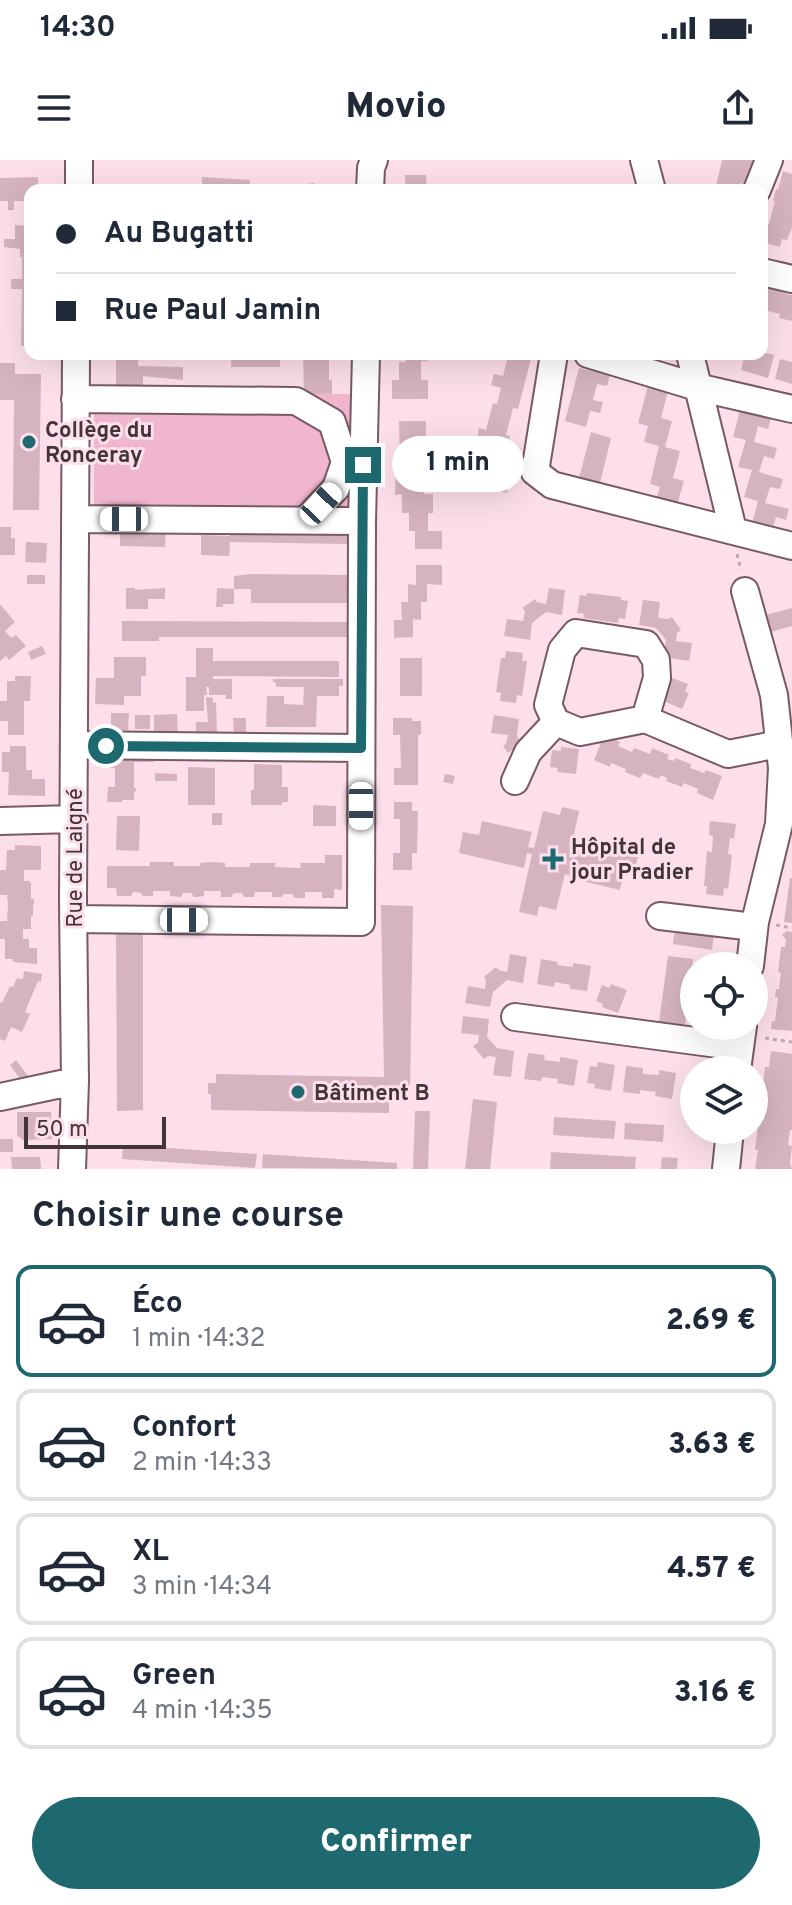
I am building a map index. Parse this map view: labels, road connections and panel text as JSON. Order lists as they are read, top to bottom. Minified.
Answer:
{"streets":{"street":["Rue de Laigné"]},"places":{"other":["Collège du Ronceray","Bâtiment B"],"health":["Hôpital de jour Pradier"]},"scale_bar":"50 m","page":{"status":"14:30","header":"Movio","banner":["Au Bugatti","Rue Paul Jamin"],"bubble":"1 min","scale":"50 m","heading":"Choisir une course","list":[{"name":"Éco","note":"1 min · 14:32","value":"2.69 €"},{"name":"Confort","note":"2 min · 14:33","value":"3.63 €"},{"name":"XL","note":"3 min · 14:34","value":"4.57 €"},{"name":"Green","note":"4 min · 14:35","value":"3.16 €"}],"buttons":"Confirmer"}}
